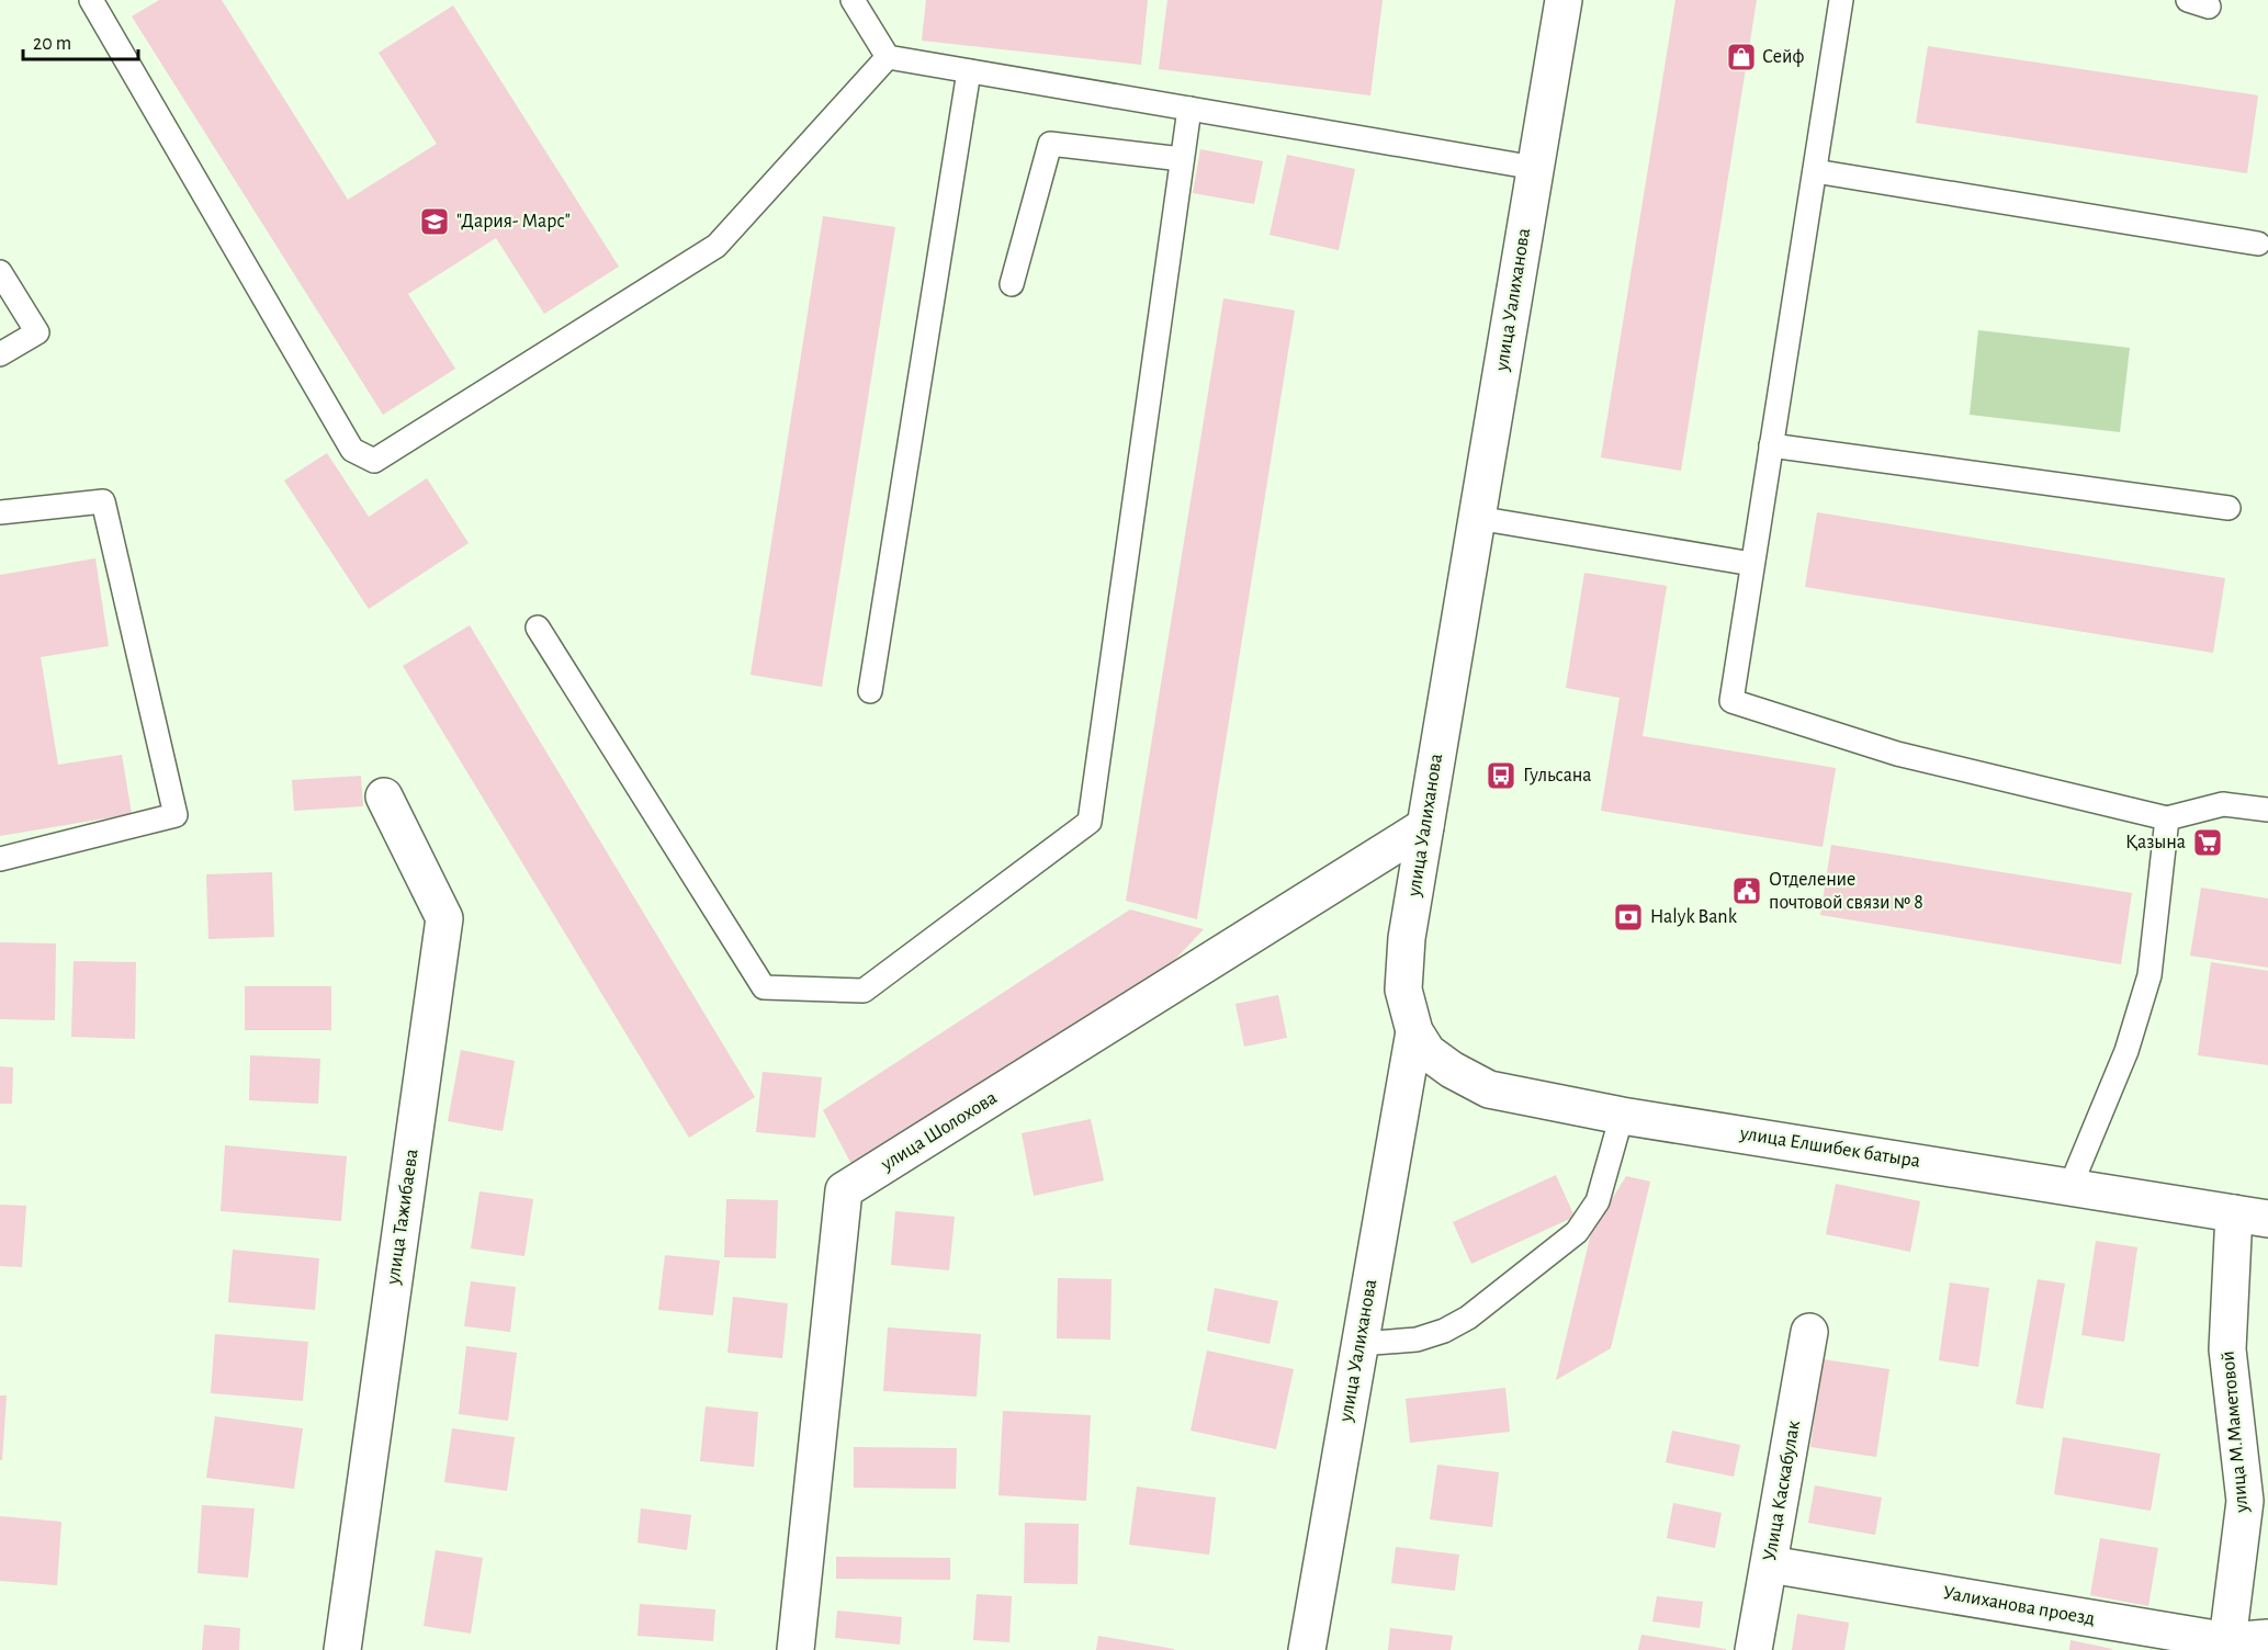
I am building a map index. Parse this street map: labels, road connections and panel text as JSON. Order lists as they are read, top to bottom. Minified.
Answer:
{"streets":{"street":["улица Уалиханова","улица Шолохова","улица Елшибек батыра","улица Тажибаева","улица М.Маметовой","Улица Каскабулак","Уалиханова проезд"]},"crossings":[["улица Уалиханова","улица Шолохова"],["улица Уалиханова","улица Елшибек батыра"],["улица Елшибек батыра","улица М.Маметовой"],["улица М.Маметовой","Уалиханова проезд"],["Улица Каскабулак","Уалиханова проезд"]],"places":{"shop":["Сейф"],"school or university":["\"Дария- Марс\""],"bus stop":["Гульсана"],"supermarket":["Қазына"],"public building":["Отделение почтовой связи № 8"],"bank":["Halyk Bank"]},"scale_bar":"20 m"}
